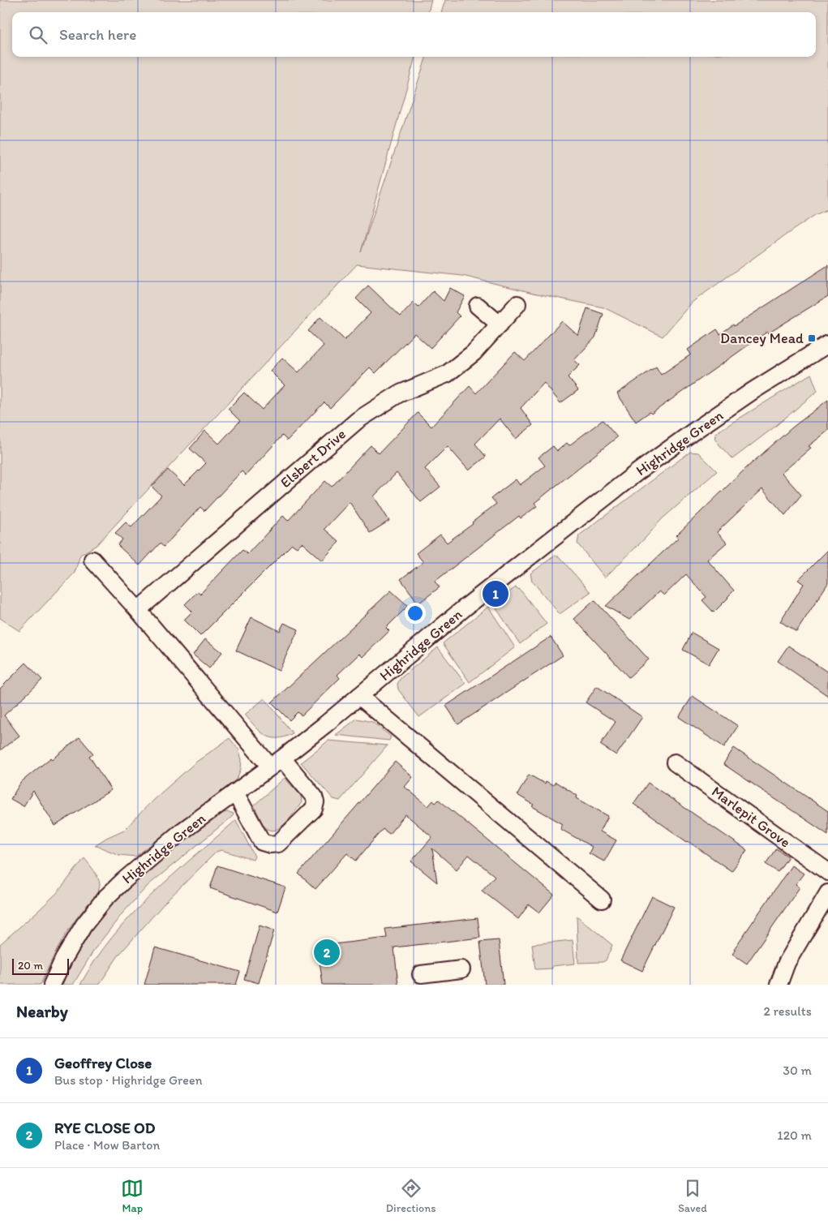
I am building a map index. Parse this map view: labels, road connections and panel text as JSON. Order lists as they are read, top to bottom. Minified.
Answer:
{"streets":{"street":["Highridge Green","Elsbert Drive","Marlepit Grove"]},"places":{"transit":["Dancey Mead"]},"scale_bar":"20 m","page":{"search":"Search here","pins":["1","2"],"scale":"20 m","heading":["Nearby","2 results"],"list":[{"mark":"1","name":"Geoffrey Close","note":"Bus stop · Highridge Green","value":"30 m"},{"mark":"2","name":"RYE CLOSE OD","note":"Place · Mow Barton","value":"120 m"}],"nav":["Map","Directions","Saved"]}}
